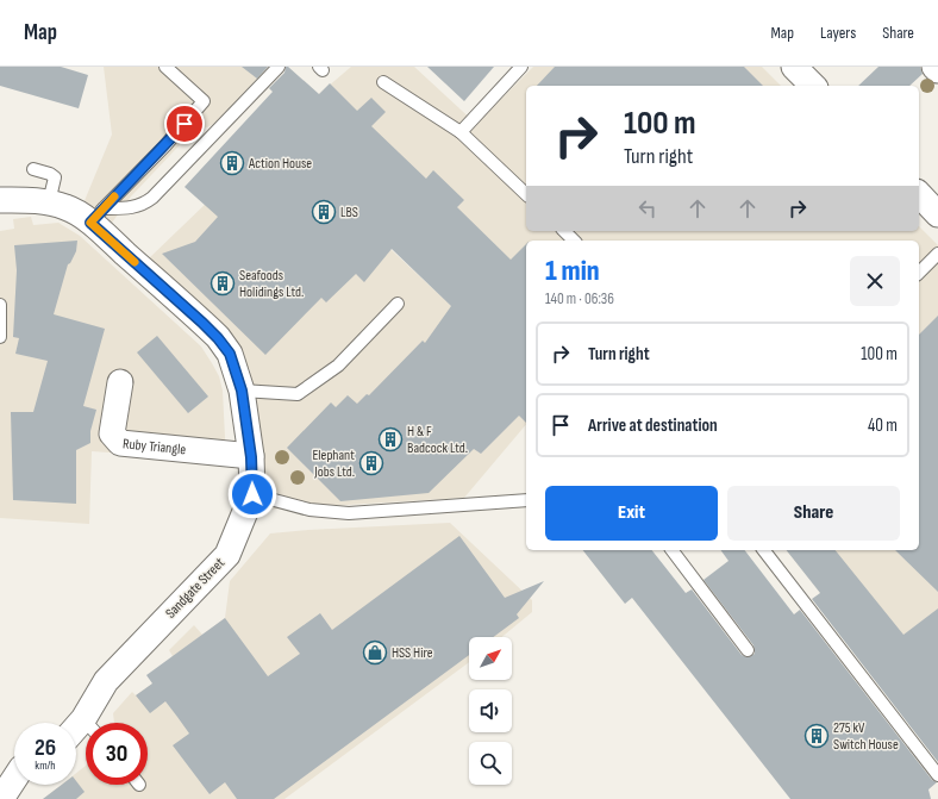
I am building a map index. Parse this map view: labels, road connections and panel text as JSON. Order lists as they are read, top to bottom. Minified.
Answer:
{"streets":{"street":["Ruby Triangle","Sandgate Street"]},"crossings":[["Ruby Triangle","Sandgate Street"]],"places":{"building":["Action House","LBS","Seafoods Holidings Ltd.","H & F Badcock Ltd.","Elephant Jobs Ltd.","275 kV Switch House"],"shop":["HSS Hire"]},"north":"top right","page":{"header":"Map","nav":["Map","Layers","Share"],"turn":["100 m","Turn right"],"heading":["1 min","140 m · 06:36"],"list":[{"name":"Turn right","value":"100 m"},{"name":"Arrive at destination","value":"40 m"}],"buttons":["Exit","Share"],"speed":"26 km/h","limit":"30"}}
